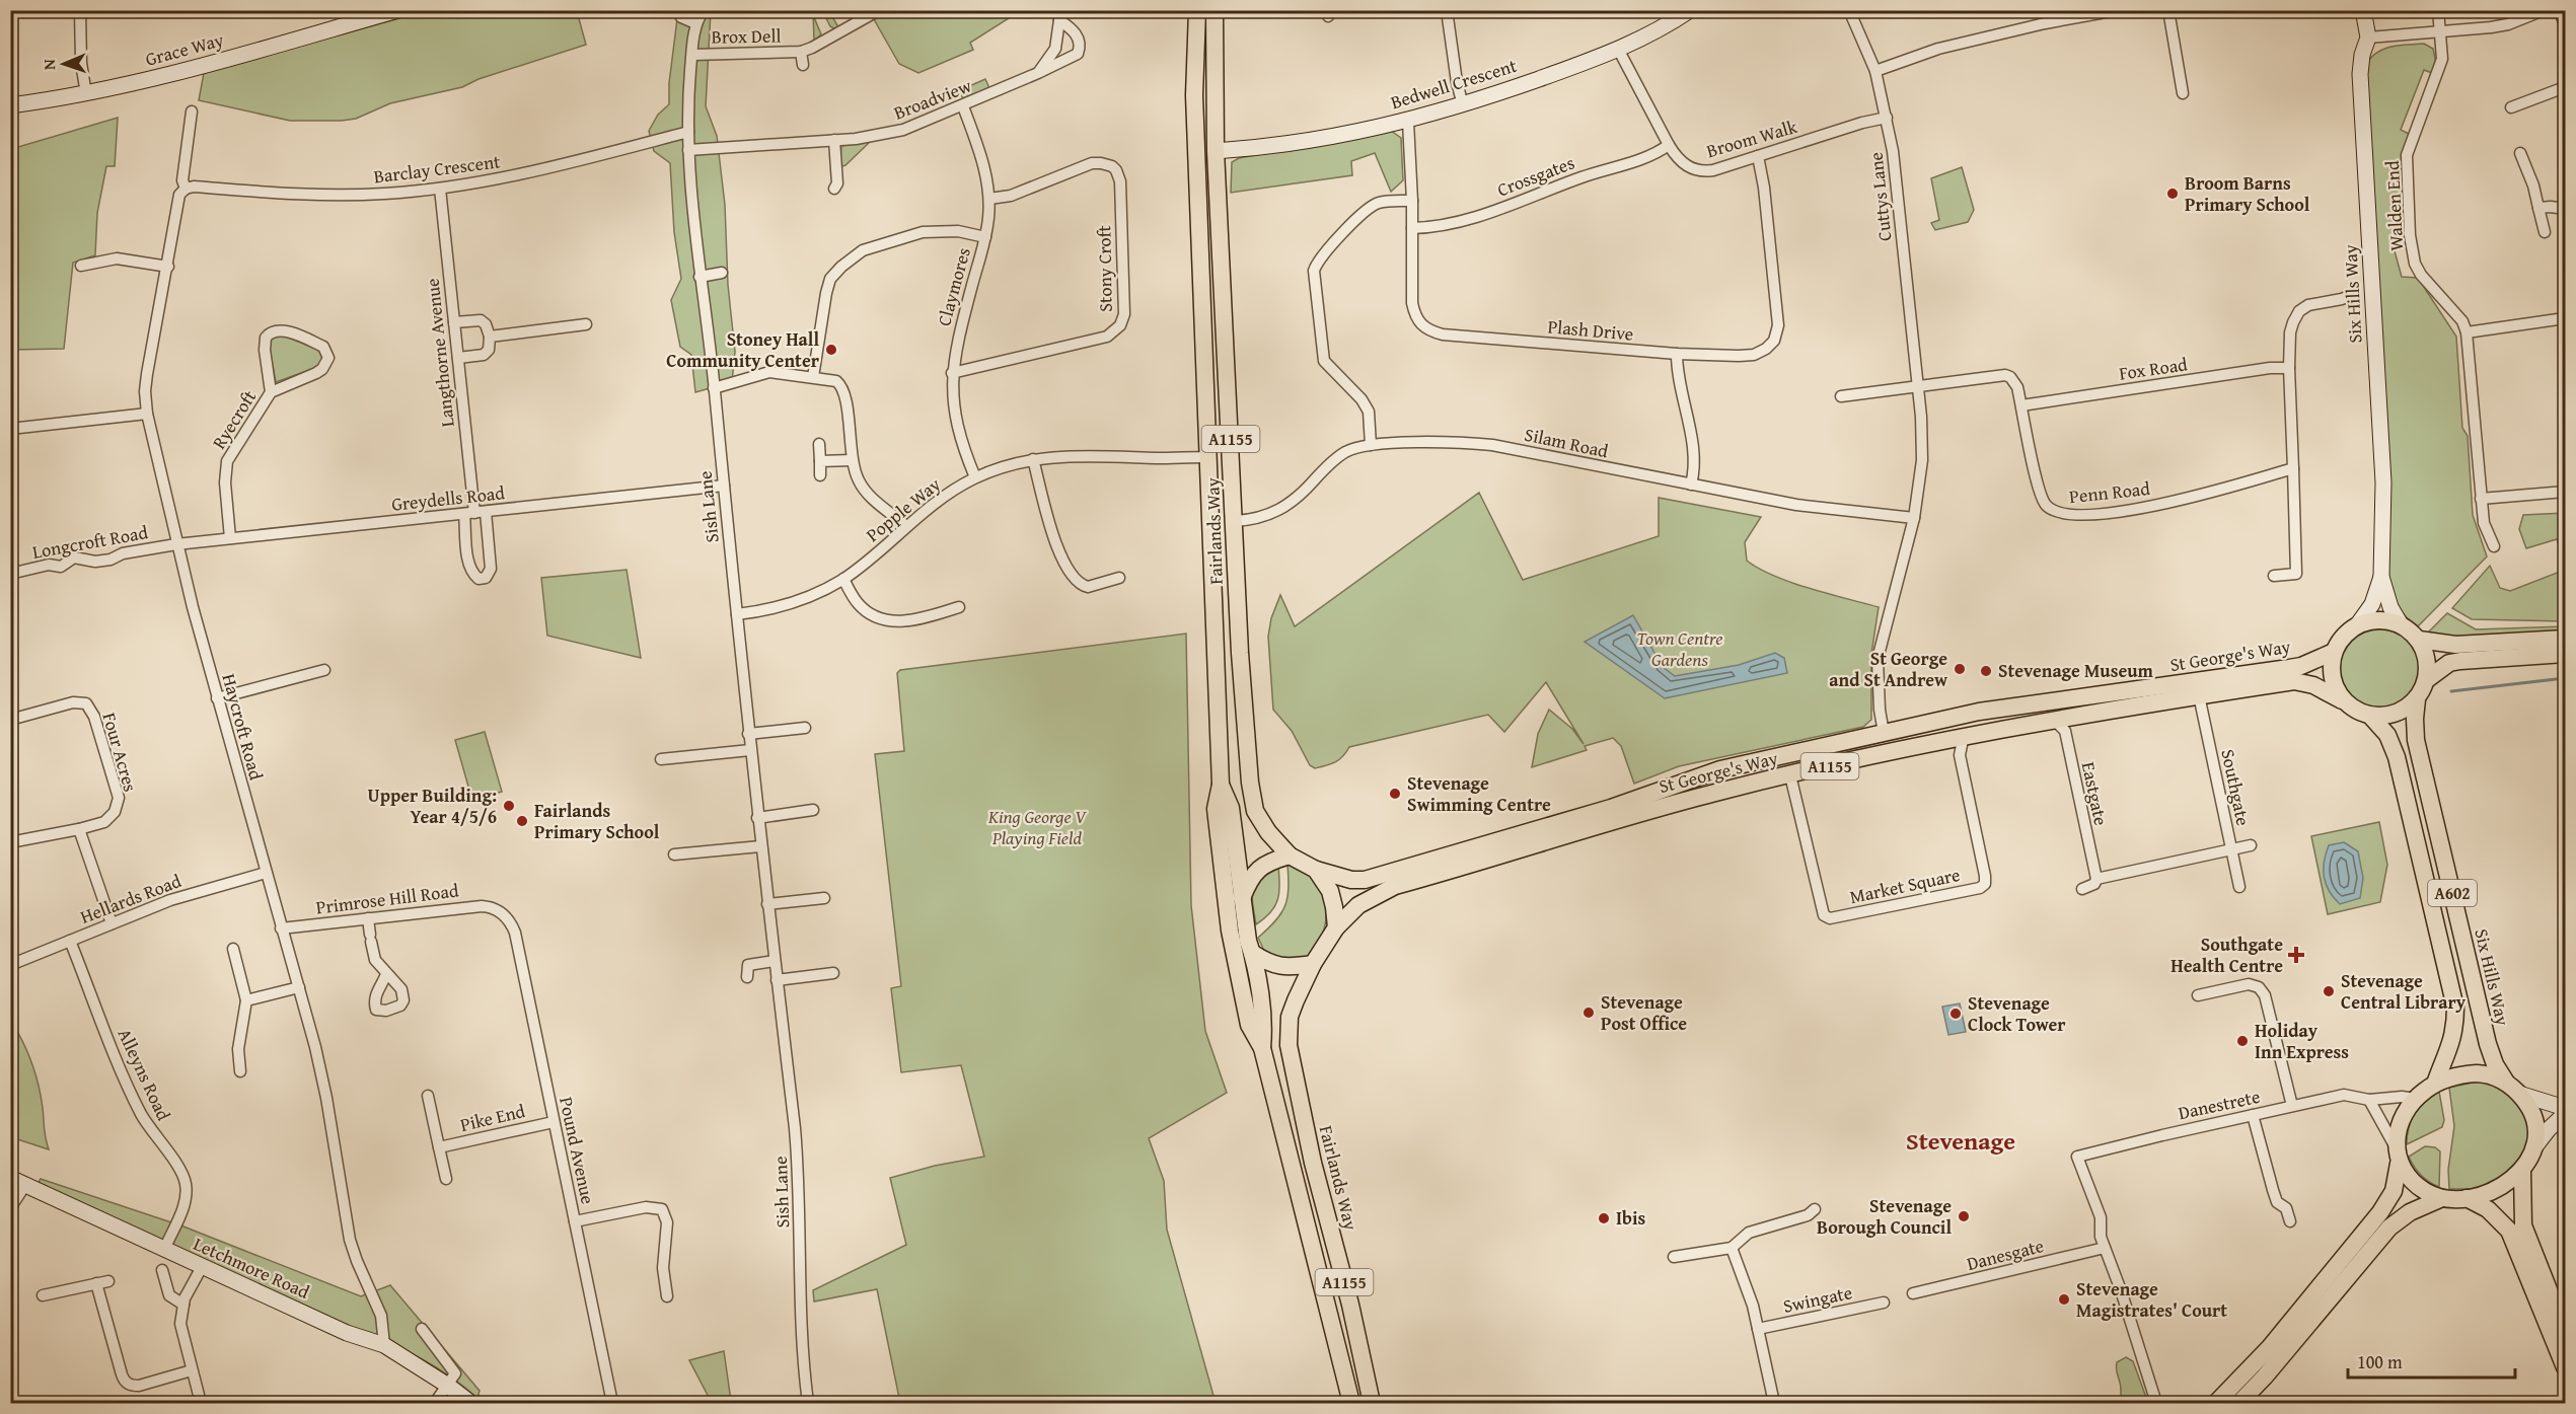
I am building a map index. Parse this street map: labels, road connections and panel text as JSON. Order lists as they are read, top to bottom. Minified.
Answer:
{"streets":{"main road":["Six Hills Way","A1155","Fairlands Way","St George's Way","A602"],"street":["Brox Dell","Grace Way","Bedwell Crescent","Broadview","Broom Walk","Barclay Crescent","Crossgates","Cuttys Lane","Walden End","Stony Croft","Claymores","Plash Drive","Langthorne Avenue","Fox Road","Ryecroft","Silam Road","Penn Road","Greydells Road","Sish Lane","Popple Way","Longcroft Road","Haycroft Road","Four Acres","Southgate","Eastgate","Market Square","Hellards Road","Primrose Hill Road","Alleyns Road","Danestrete","Pike End","Pound Avenue","Danesgate","Letchmore Road","Swingate"]},"crossings":[["Brox Dell","Sish Lane"],["Bedwell Crescent","Broom Walk"],["Bedwell Crescent","Plash Drive"],["Bedwell Crescent","Fairlands Way"],["Broadview","Claymores"],["Broadview","Sish Lane"],["Broom Walk","Crossgates"],["Broom Walk","Cuttys Lane"],["Broom Walk","Plash Drive"],["Barclay Crescent","Langthorne Avenue"],["Barclay Crescent","Sish Lane"],["Barclay Crescent","Haycroft Road"],["Crossgates","Plash Drive"],["Cuttys Lane","Silam Road"],["Cuttys Lane","Penn Road"],["Cuttys Lane","St George's Way"],["Stony Croft","Claymores"],["Claymores","Popple Way"],["Six Hills Way","St George's Way"],["Six Hills Way","A602"],["Six Hills Way","Danestrete"],["Langthorne Avenue","Greydells Road"],["Fox Road","Penn Road"],["Ryecroft","Greydells Road"],["Silam Road","Fairlands Way"],["Greydells Road","Sish Lane"],["Greydells Road","Longcroft Road"],["Greydells Road","Haycroft Road"],["Sish Lane","Popple Way"],["Popple Way","Fairlands Way"],["Fairlands Way","St George's Way"],["Longcroft Road","Haycroft Road"],["St George's Way","Southgate"],["St George's Way","Eastgate"],["St George's Way","Market Square"],["St George's Way","A602"],["Haycroft Road","Hellards Road"],["Haycroft Road","Primrose Hill Road"],["Haycroft Road","Letchmore Road"],["A602","Danestrete"],["Hellards Road","Alleyns Road"],["Primrose Hill Road","Pound Avenue"],["Alleyns Road","Letchmore Road"],["Danestrete","Danesgate"],["Pike End","Pound Avenue"]],"districts":["Stevenage"],"parks":["Town Centre Gardens","King George V Playing Field"],"places":{"other":["Broom Barns Primary School","Stoney Hall Community Center","St George and St Andrew","Stevenage Museum","Stevenage Swimming Centre","Upper Building: Year 4/5/6","Fairlands Primary School","Stevenage Central Library","Stevenage Post Office","Stevenage Clock Tower","Holiday Inn Express","Stevenage Borough Council","Ibis","Stevenage Magistrates' Court"],"health":["Southgate Health Centre"]},"scale_bar":"100 m","north":"left"}
